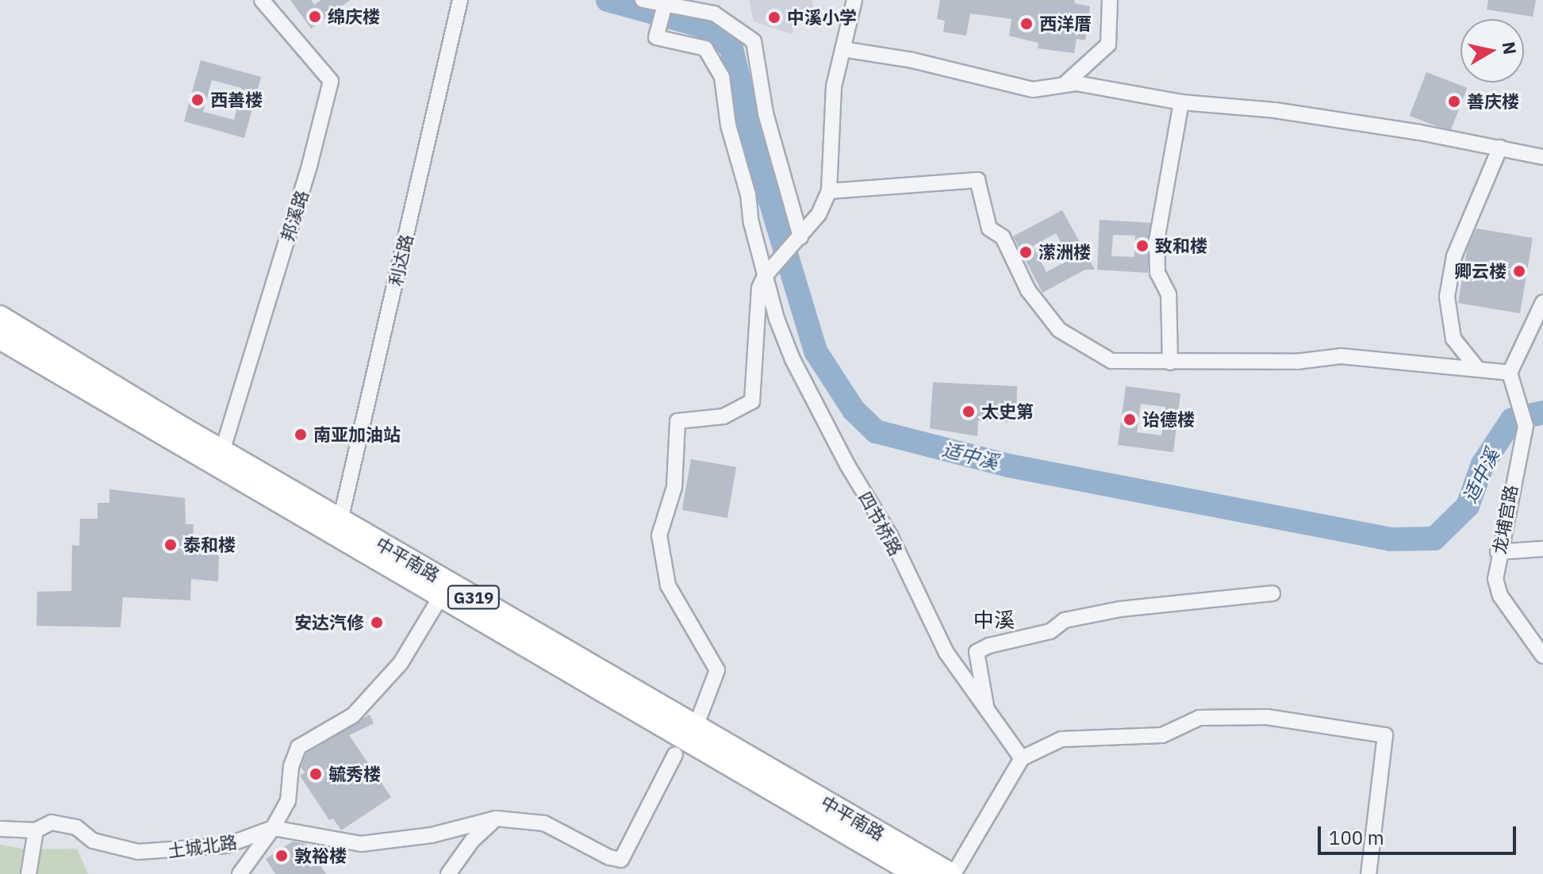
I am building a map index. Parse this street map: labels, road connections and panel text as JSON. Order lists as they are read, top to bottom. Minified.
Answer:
{"streets":{"highway":["中平南路","G319"],"street":["邦溪路","利达路","龙埔宫路","四节桥路","土城北路"]},"crossings":[["邦溪路","中平南路"],["利达路","中平南路"]],"districts":["中溪"],"water":["适中溪"],"places":["绵庆楼","中溪小学","西洋厝","西善楼","善庆楼","致和楼","潆洲楼","卿云楼","太史第","诒德楼","南亚加油站","泰和楼","安达汽修","毓秀楼","敦裕楼"],"scale_bar":"100 m","north":"right"}
